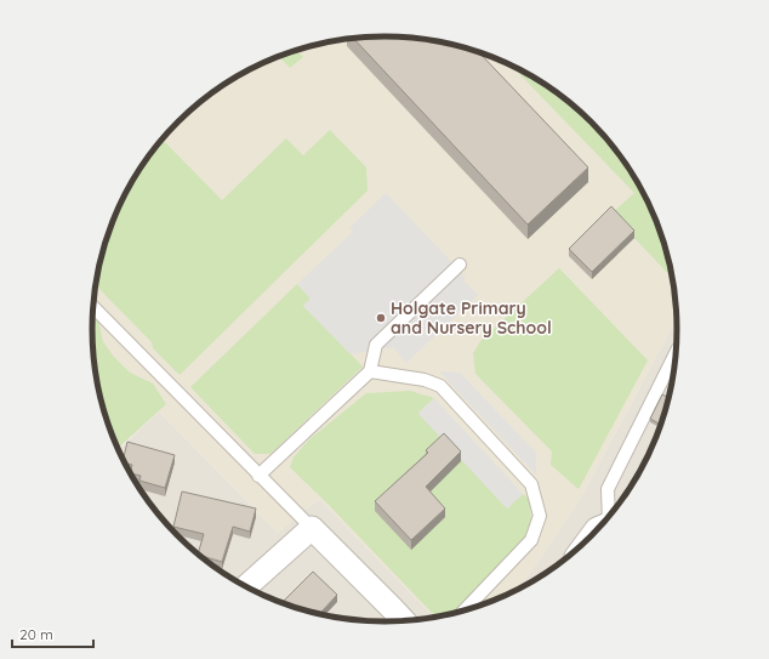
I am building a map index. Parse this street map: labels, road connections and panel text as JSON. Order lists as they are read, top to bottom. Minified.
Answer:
{"places":["Holgate Primary and Nursery School"],"scale_bar":"20 m"}
